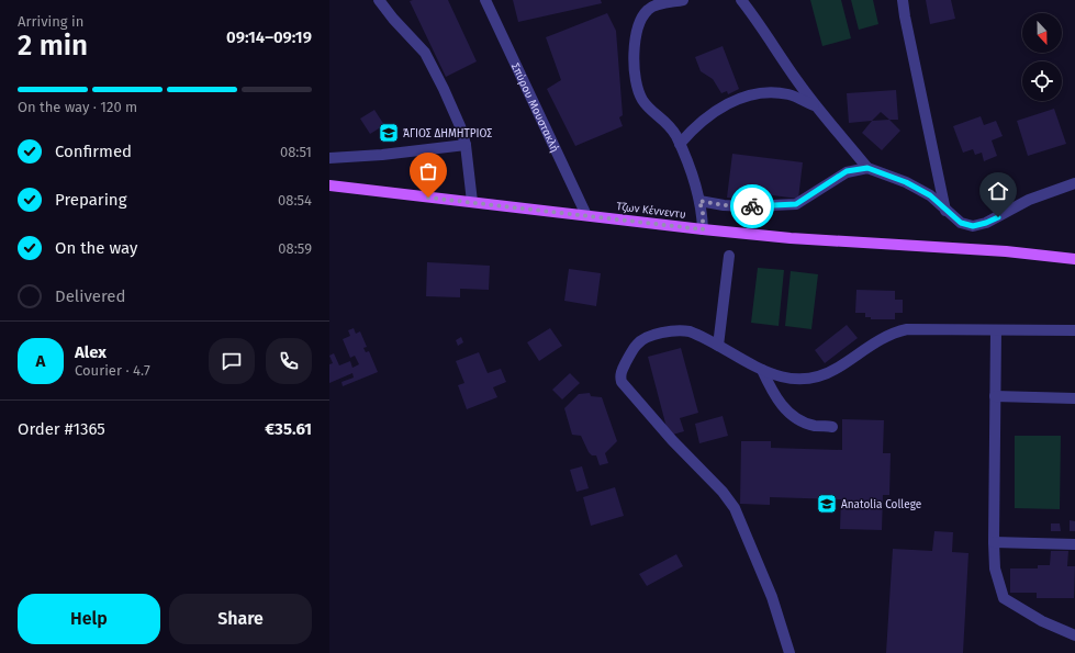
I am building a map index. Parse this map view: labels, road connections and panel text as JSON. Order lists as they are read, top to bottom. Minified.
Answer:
{"streets":{"main road":["Τζων Κέννεντυ"],"street":["Σπύρου Μουστακλή"]},"crossings":[["Σπύρου Μουστακλή","Τζων Κέννεντυ"]],"places":{"school or university":["ΆΓΙΟΣ ΔΗΜΗΤΡΙΟΣ","Anatolia College"]},"north":"bottom","page":{"heading":["2 min","Arriving in","09:14–09:19"],"panel":["Alex","Courier · 4.7","Order #1365","€35.61"],"bar":"On the way · 120 m","list":[["Confirmed","08:51"],["Preparing","08:54"],["On the way","08:59"],"Delivered"],"round":"A","buttons":["Help","Share"]}}
